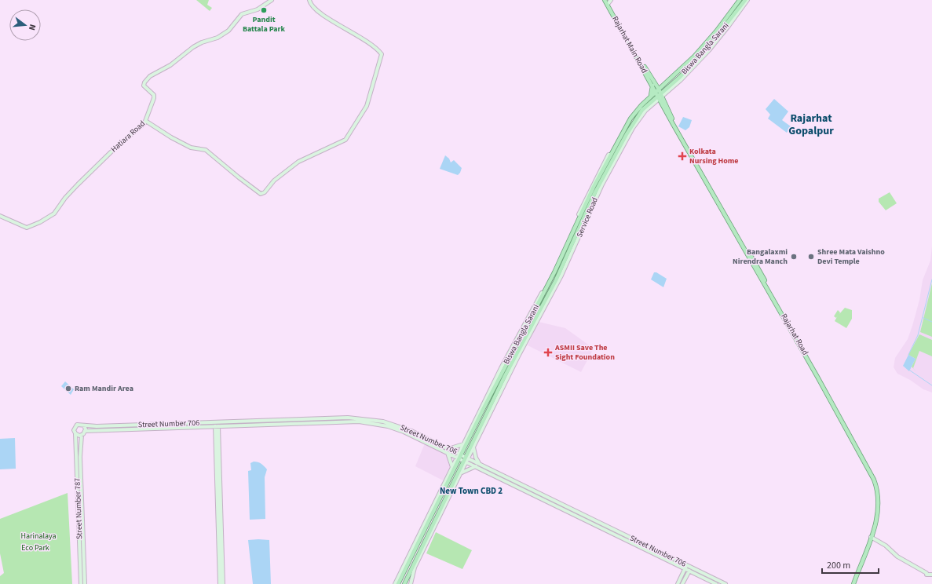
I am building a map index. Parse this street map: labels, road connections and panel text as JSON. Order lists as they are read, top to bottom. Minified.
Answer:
{"streets":{"main road":["Rajarhat Main Road","Biswa Bangla Sarani","Rajarhat Road"],"street":["Hatiara Road","Service Road","Street Number 706","Street Number 787"]},"crossings":[["Rajarhat Main Road","Biswa Bangla Sarani"],["Rajarhat Main Road","Rajarhat Road"],["Biswa Bangla Sarani","Service Road"],["Biswa Bangla Sarani","Rajarhat Road"],["Biswa Bangla Sarani","Street Number 706"],["Service Road","Street Number 706"],["Street Number 706","Street Number 787"]],"districts":["Rajarhat Gopalpur","New Town CBD 2"],"parks":["Harinalaya","Eco Park"],"places":{"other":["Pandit Battala Park","Bangalaxmi Nirendra Manch","Shree Mata Vaishno Devi Temple","Ram Mandir Area"],"health":["Kolkata Nursing Home","ASMII Save The Sight Foundation"]},"scale_bar":"200 m","north":"right"}
